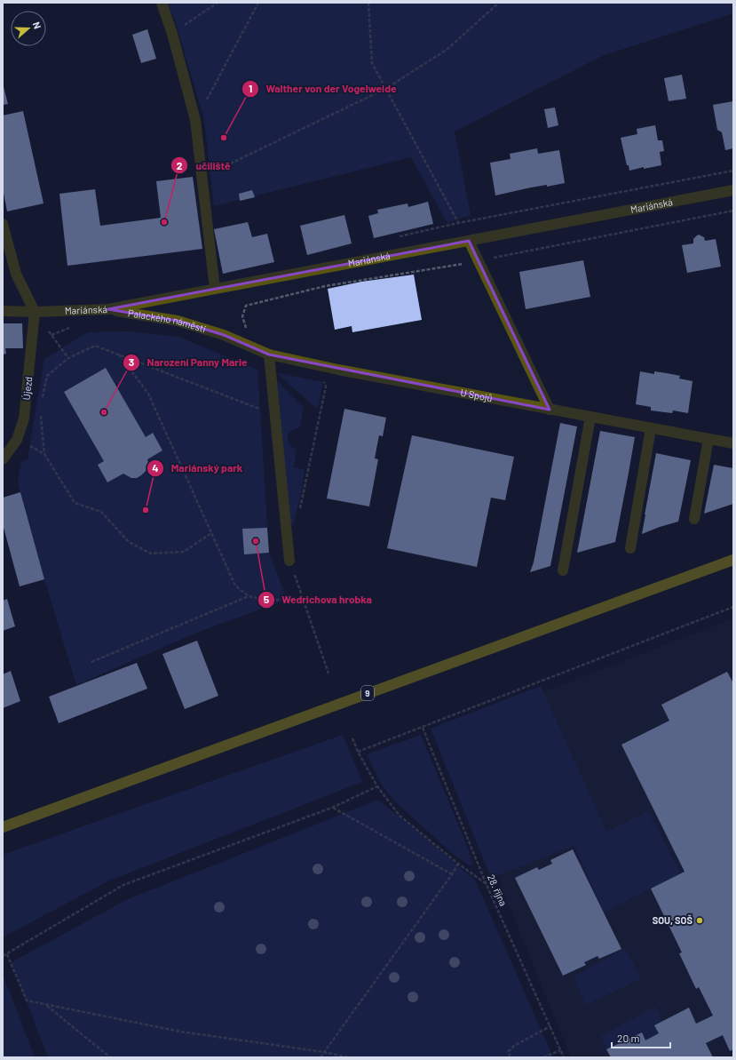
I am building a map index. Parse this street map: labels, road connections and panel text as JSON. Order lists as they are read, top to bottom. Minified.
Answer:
{"streets":{"main road":["9"],"street":["Mariánská","Palackého náměstí","Újezd","U Spojů"],"path":["28. října"]},"crossings":[["Mariánská","Palackého náměstí"],["Mariánská","Újezd"],["Palackého náměstí","U Spojů"]],"places":["Walther von der Vogelweide","učiliště","Narození Panny Marie","Mariánský park","Wedrichova hrobka","SOU, SOŠ"],"scale_bar":"20 m","north":"right"}
